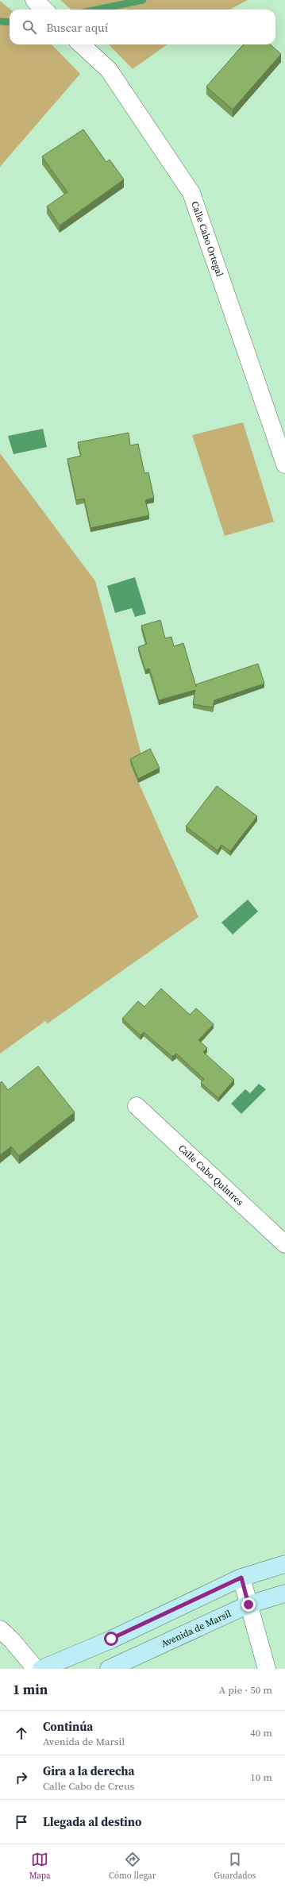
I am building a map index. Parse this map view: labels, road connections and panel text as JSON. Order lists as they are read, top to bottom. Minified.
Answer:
{"streets":{"street":["Calle Cabo Ortegal","Calle Cabo Quintres","Avenida de Marsil"]},"page":{"search":"Buscar aquí","heading":["1 min","A pie · 50 m"],"list":[["Continúa","Avenida de Marsil","40 m"],["Gira a la derecha","Calle Cabo de Creus","10 m"],"Llegada al destino"],"nav":["Mapa","Cómo llegar","Guardados"]}}
